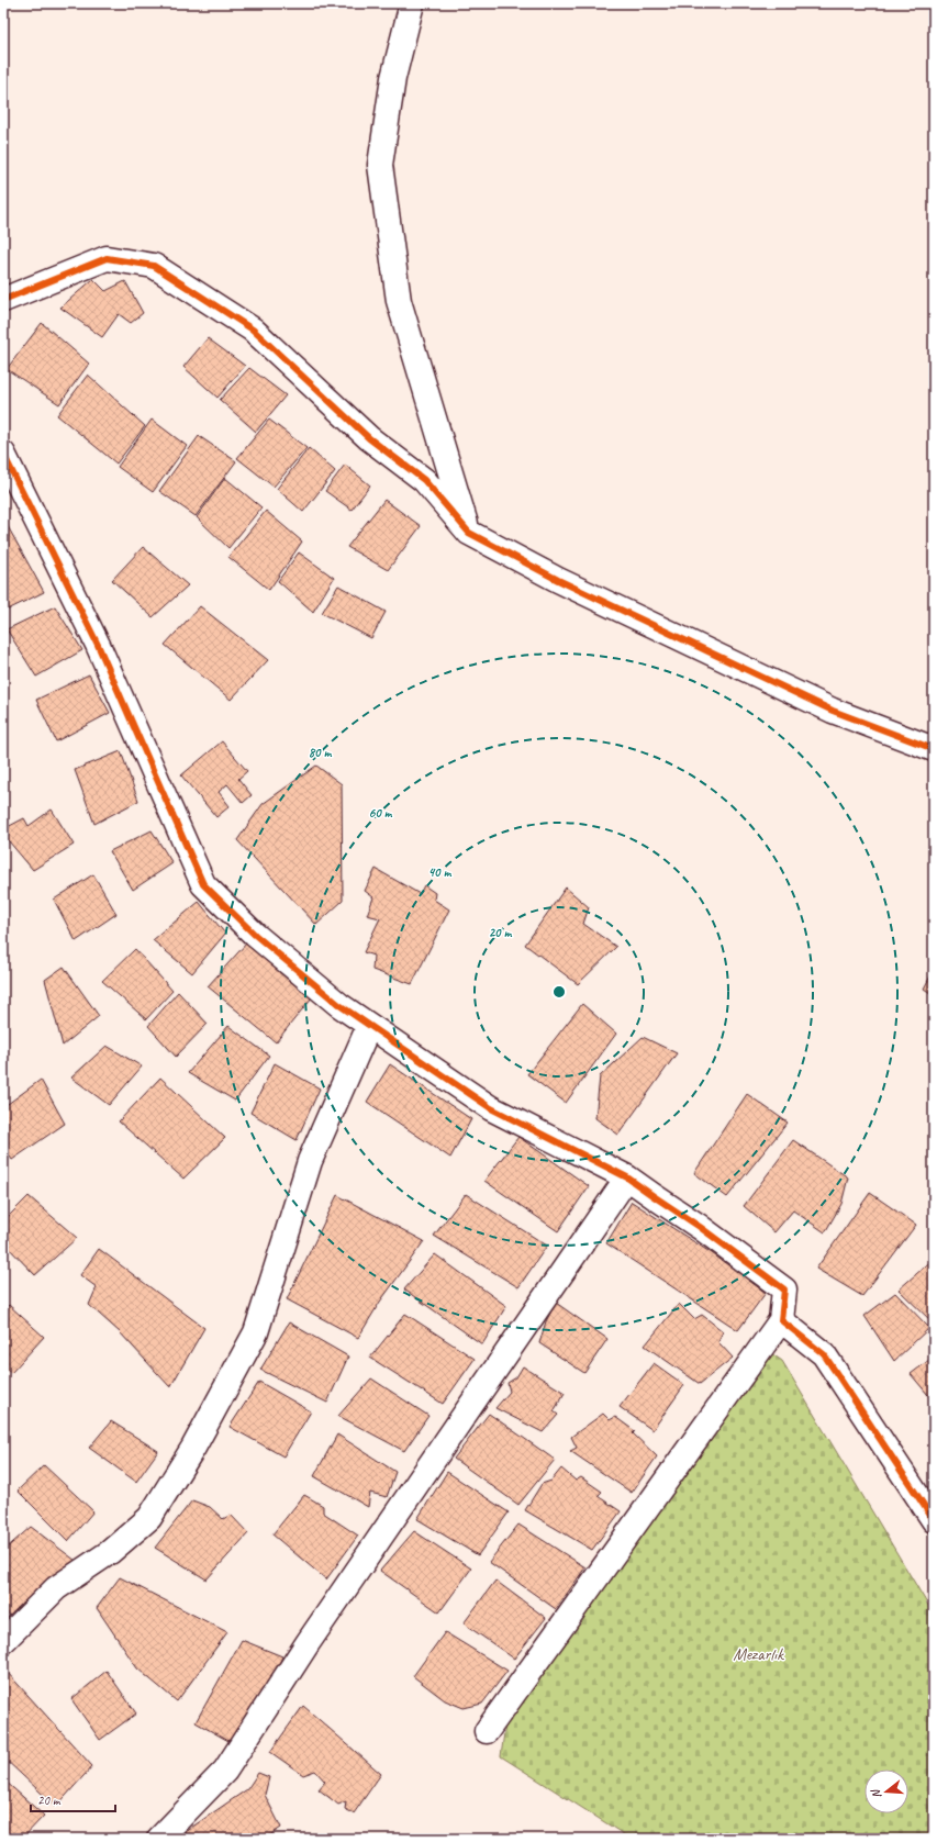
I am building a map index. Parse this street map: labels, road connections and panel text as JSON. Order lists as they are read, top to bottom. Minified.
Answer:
{"parks":["Mezarlık"],"scale_bar":"20 m","north":"left","rings":["80 m","60 m","40 m","20 m"]}
